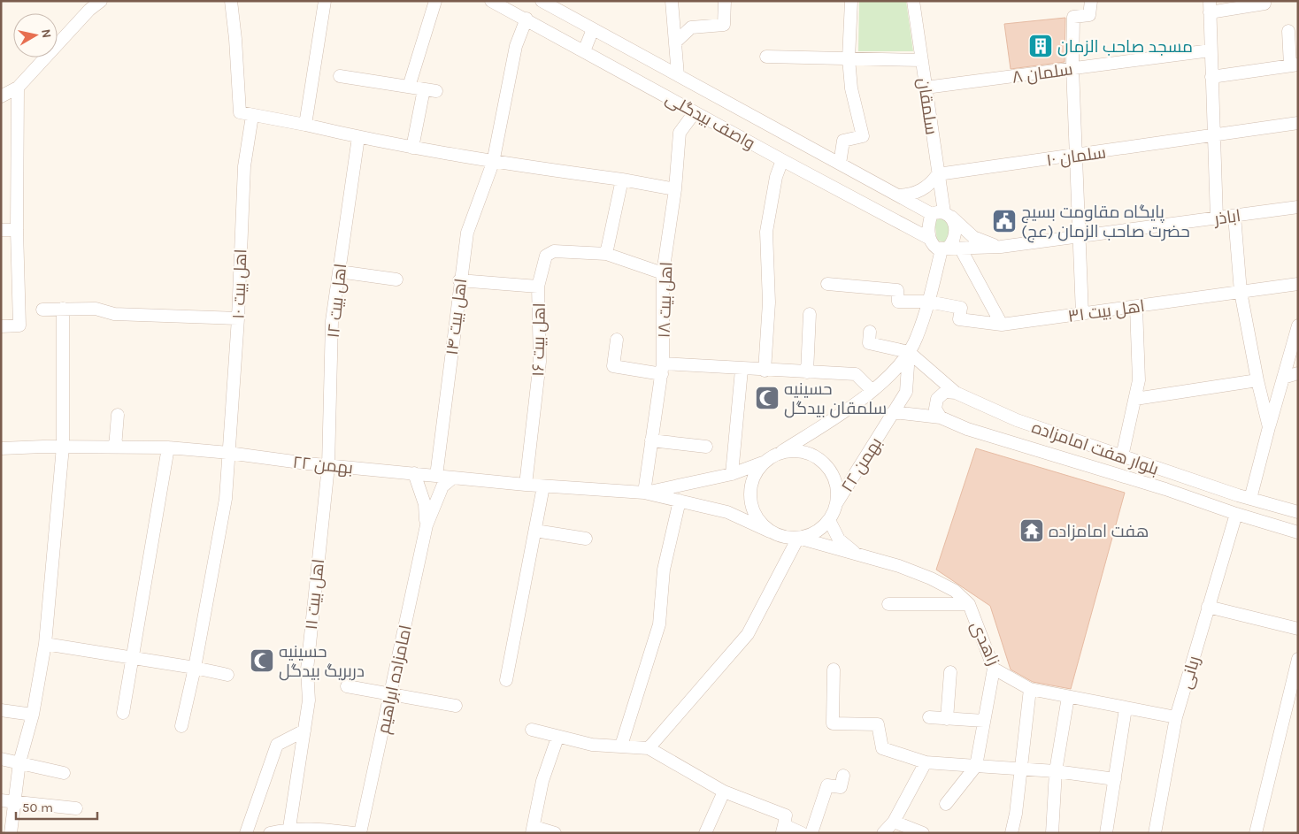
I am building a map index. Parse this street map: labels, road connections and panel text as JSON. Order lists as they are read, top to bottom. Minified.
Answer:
{"streets":{"street":["سلمان ۸","سلمقان","واصف بیدگلی","سلمان ۱۰","اباذر","اهل بیت ۱۰","اهل بیت ۱۸","اهل بیت ۱۲","اهل بیت ۳۱","اهل بیت ۱۴","اهل بیت ۱۶","بلوار هفت امامزاده","۲۲ بهمن","اهل بیت ۱۱","زاهدی","ربانی","امامزاده ابراهیم"]},"crossings":[["سلمان ۸","سلمقان"],["سلمقان","واصف بیدگلی"],["سلمقان","سلمان ۱۰"],["سلمقان","۲۲ بهمن"],["واصف بیدگلی","اباذر"],["واصف بیدگلی","اهل بیت ۱۸"],["واصف بیدگلی","اهل بیت ۱۴"],["واصف بیدگلی","۲۲ بهمن"],["اباذر","۲۲ بهمن"],["اهل بیت ۱۰","۲۲ بهمن"],["اهل بیت ۱۸","اهل بیت ۱۶"],["اهل بیت ۱۸","۲۲ بهمن"],["اهل بیت ۱۲","۲۲ بهمن"],["اهل بیت ۱۲","اهل بیت ۱۱"],["اهل بیت ۳۱","۲۲ بهمن"],["اهل بیت ۱۴","۲۲ بهمن"],["اهل بیت ۱۶","۲۲ بهمن"],["بلوار هفت امامزاده","۲۲ بهمن"],["بلوار هفت امامزاده","ربانی"],["۲۲ بهمن","اهل بیت ۱۱"],["۲۲ بهمن","زاهدی"],["۲۲ بهمن","امامزاده ابراهیم"],["زاهدی","ربانی"]],"places":{"building":["مسجد صاحب الزمان"],"public building":["پایگاه مقاومت بسیج حضرت صاحب الزمان (عج)"],"mosque":["حسینیه سلمقان بیدگل","حسینیه دربریگ بیدگل"],"temple":["هفت امامزاده"]},"scale_bar":"50 m","north":"right"}
